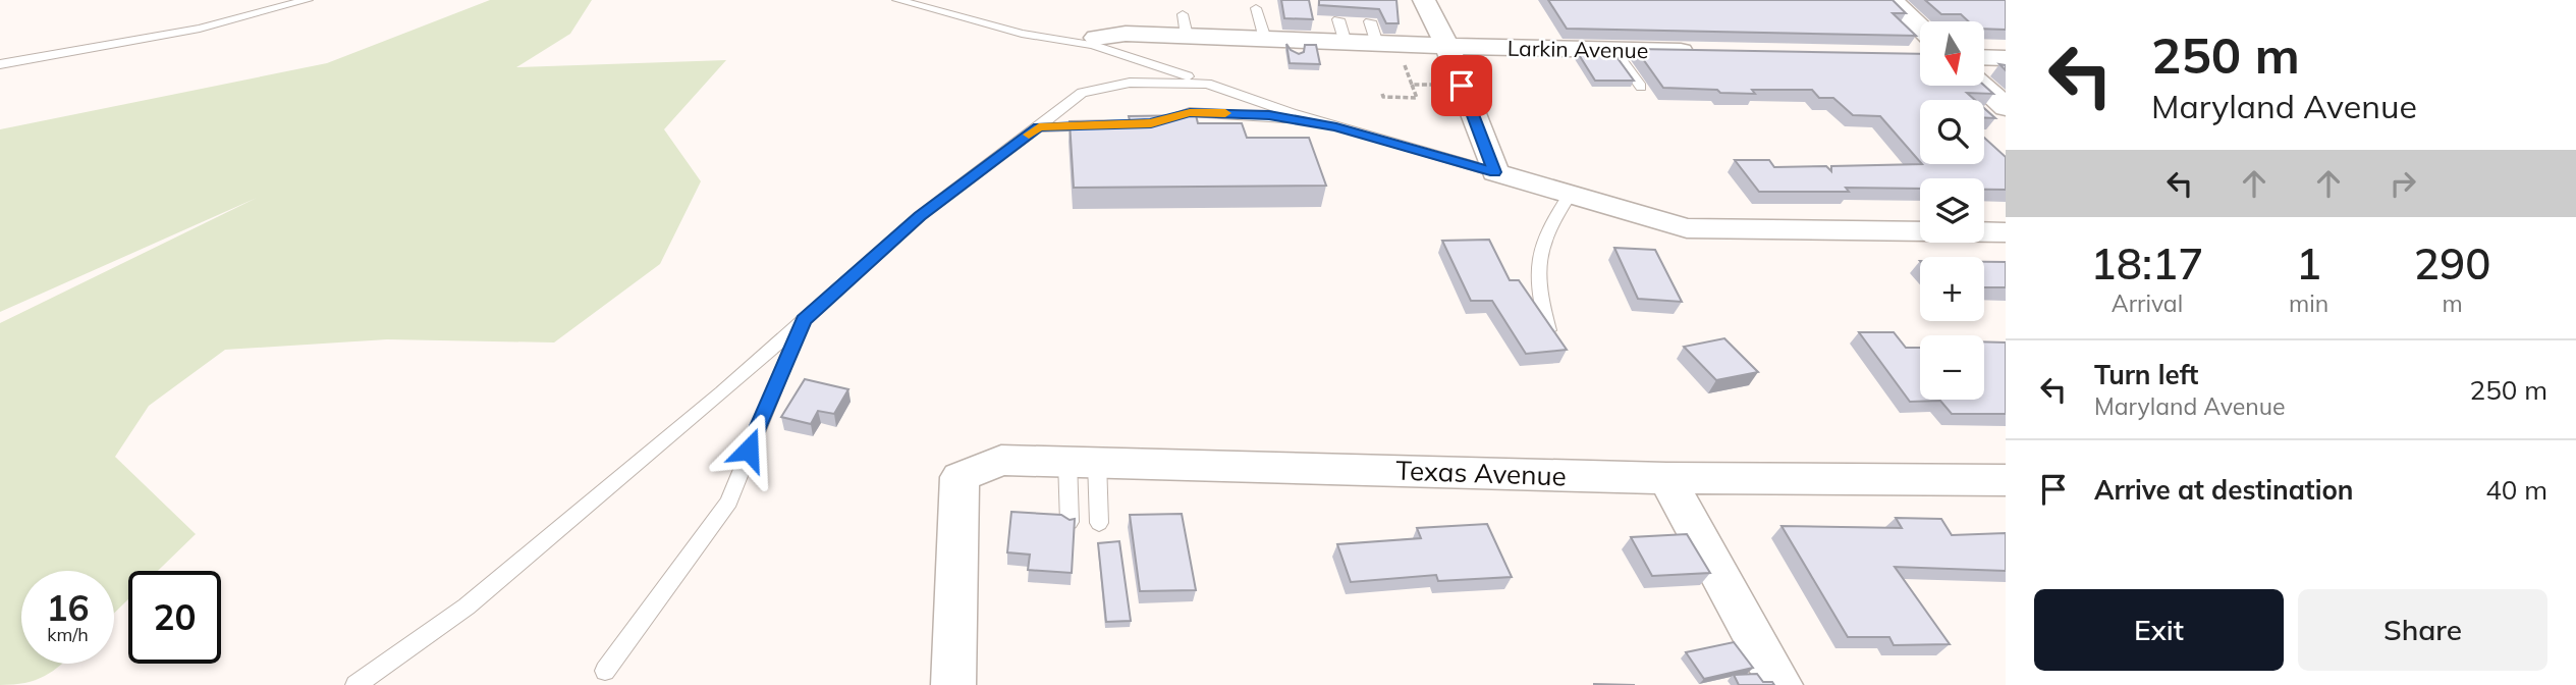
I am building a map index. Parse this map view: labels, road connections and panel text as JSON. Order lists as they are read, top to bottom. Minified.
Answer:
{"streets":{"street":["Larkin Avenue","Texas Avenue"]},"north":"bottom","page":{"turn":["250 m","Maryland Avenue"],"map_buttons":["+","−"],"eta":["18:17","Arrival","1","min","290","m"],"list":[{"name":"Turn left","note":"Maryland Avenue","value":"250 m"},{"name":"Arrive at destination","value":"40 m"}],"speed":"16 km/h","limit":"20","buttons":["Exit","Share"]}}
